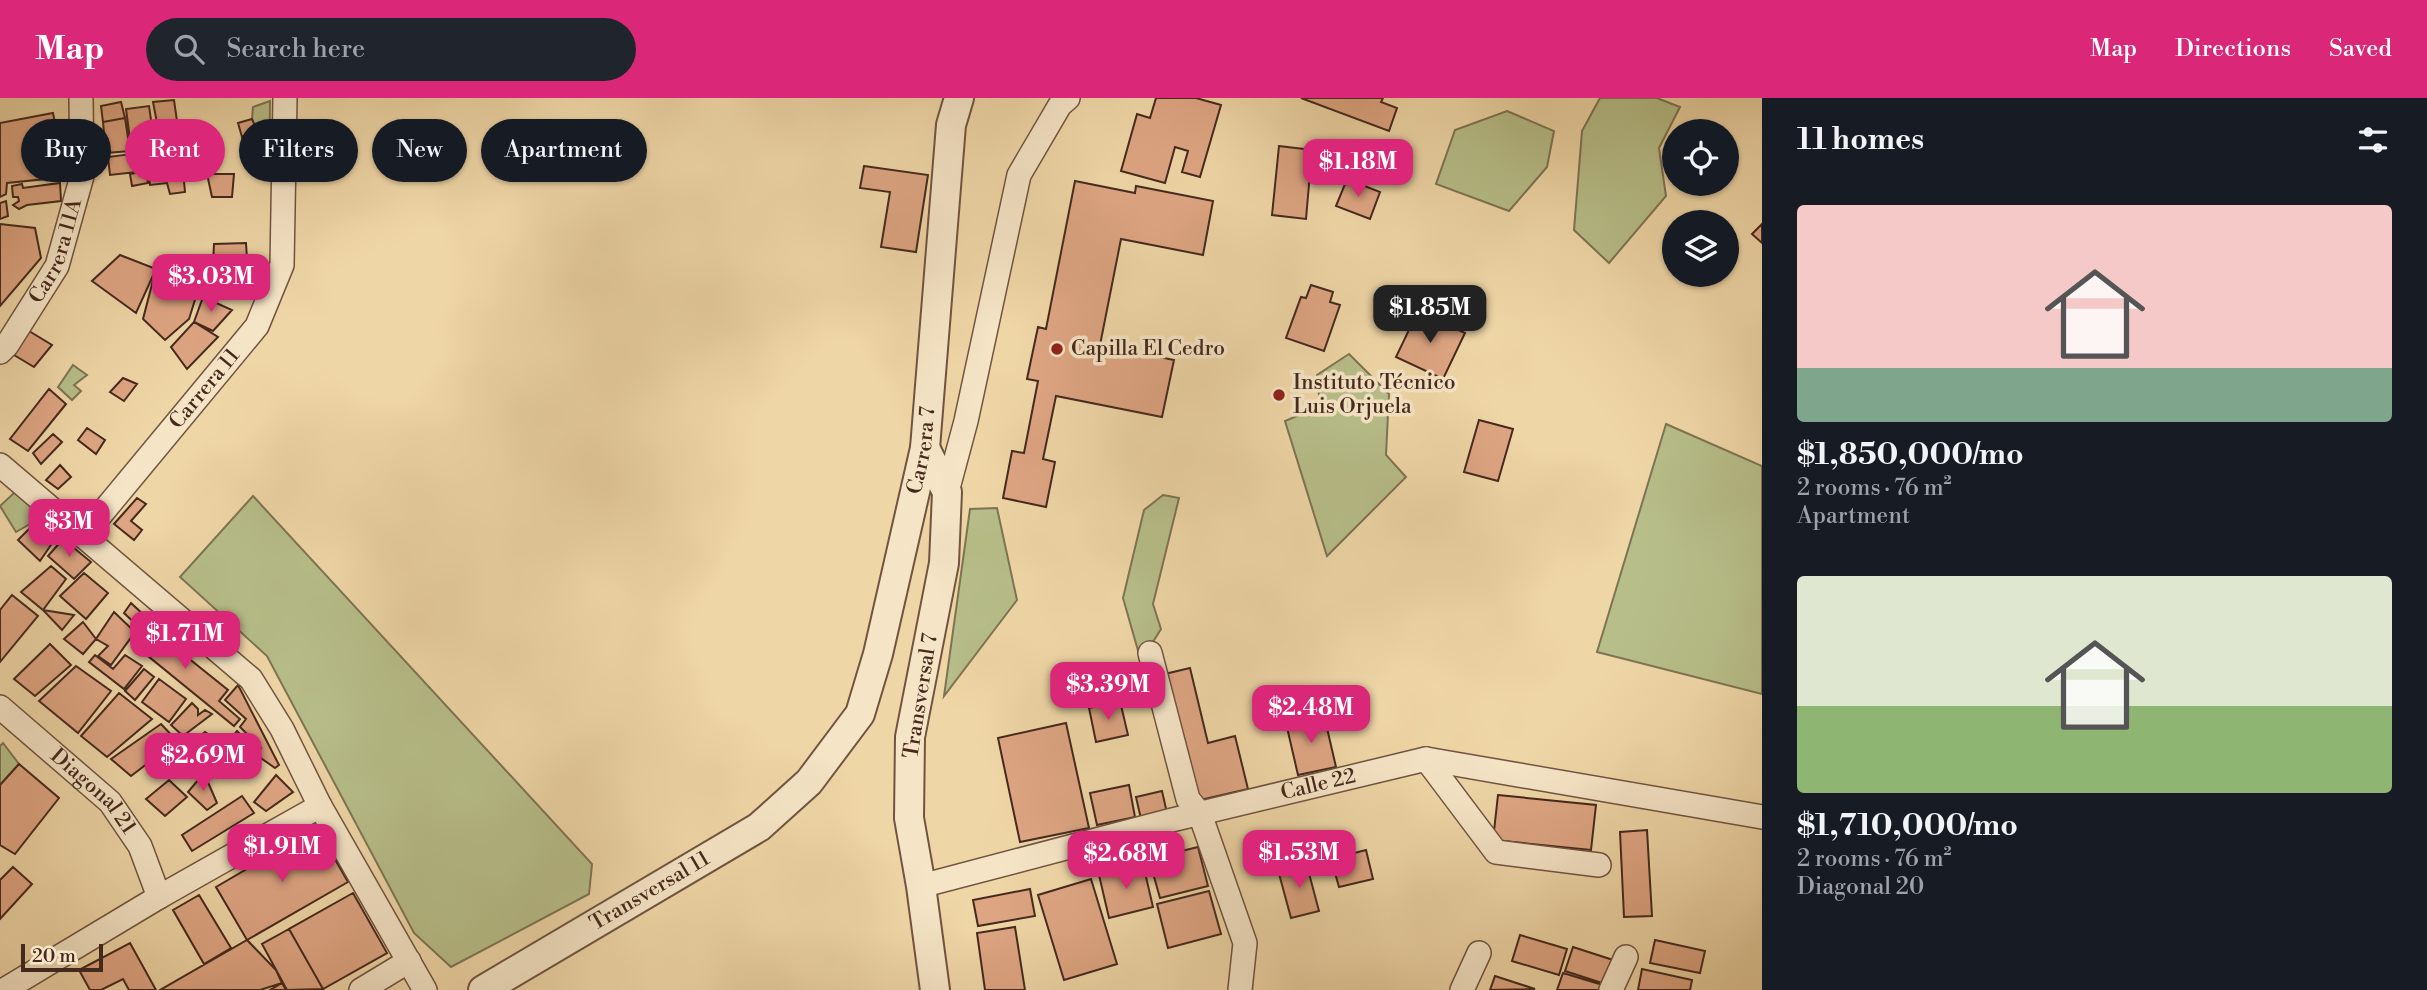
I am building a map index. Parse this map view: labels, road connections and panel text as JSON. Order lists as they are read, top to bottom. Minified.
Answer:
{"streets":{"street":["Carrera 11A","Carrera 11","Carrera 7","Transversal 7","Calle 22","Diagonal 21","Transversal 11"]},"crossings":[["Carrera 7","Transversal 7"],["Carrera 7","Transversal 11"],["Transversal 7","Calle 22"]],"places":["Capilla El Cedro","Instituto Técnico Luis Orjuela"],"scale_bar":"20 m","page":{"header":"Map","search":"Search here","nav":["Map","Directions","Saved"],"heading":"11 homes","chip":["Buy","Rent","Filters","New","Apartment"],"price":["$1.18M","$3.03M","$1.85M","$3M","$1.71M","$3.39M","$2.48M","$2.69M","$1.91M","$1.53M","$2.68M"],"list":[{"name":"$1,850,000/mo","note":"2 rooms · 76 m² · Apartment"},{"name":"$1,710,000/mo","note":"2 rooms · 76 m² · Diagonal 20"}],"scale":"20 m"}}
